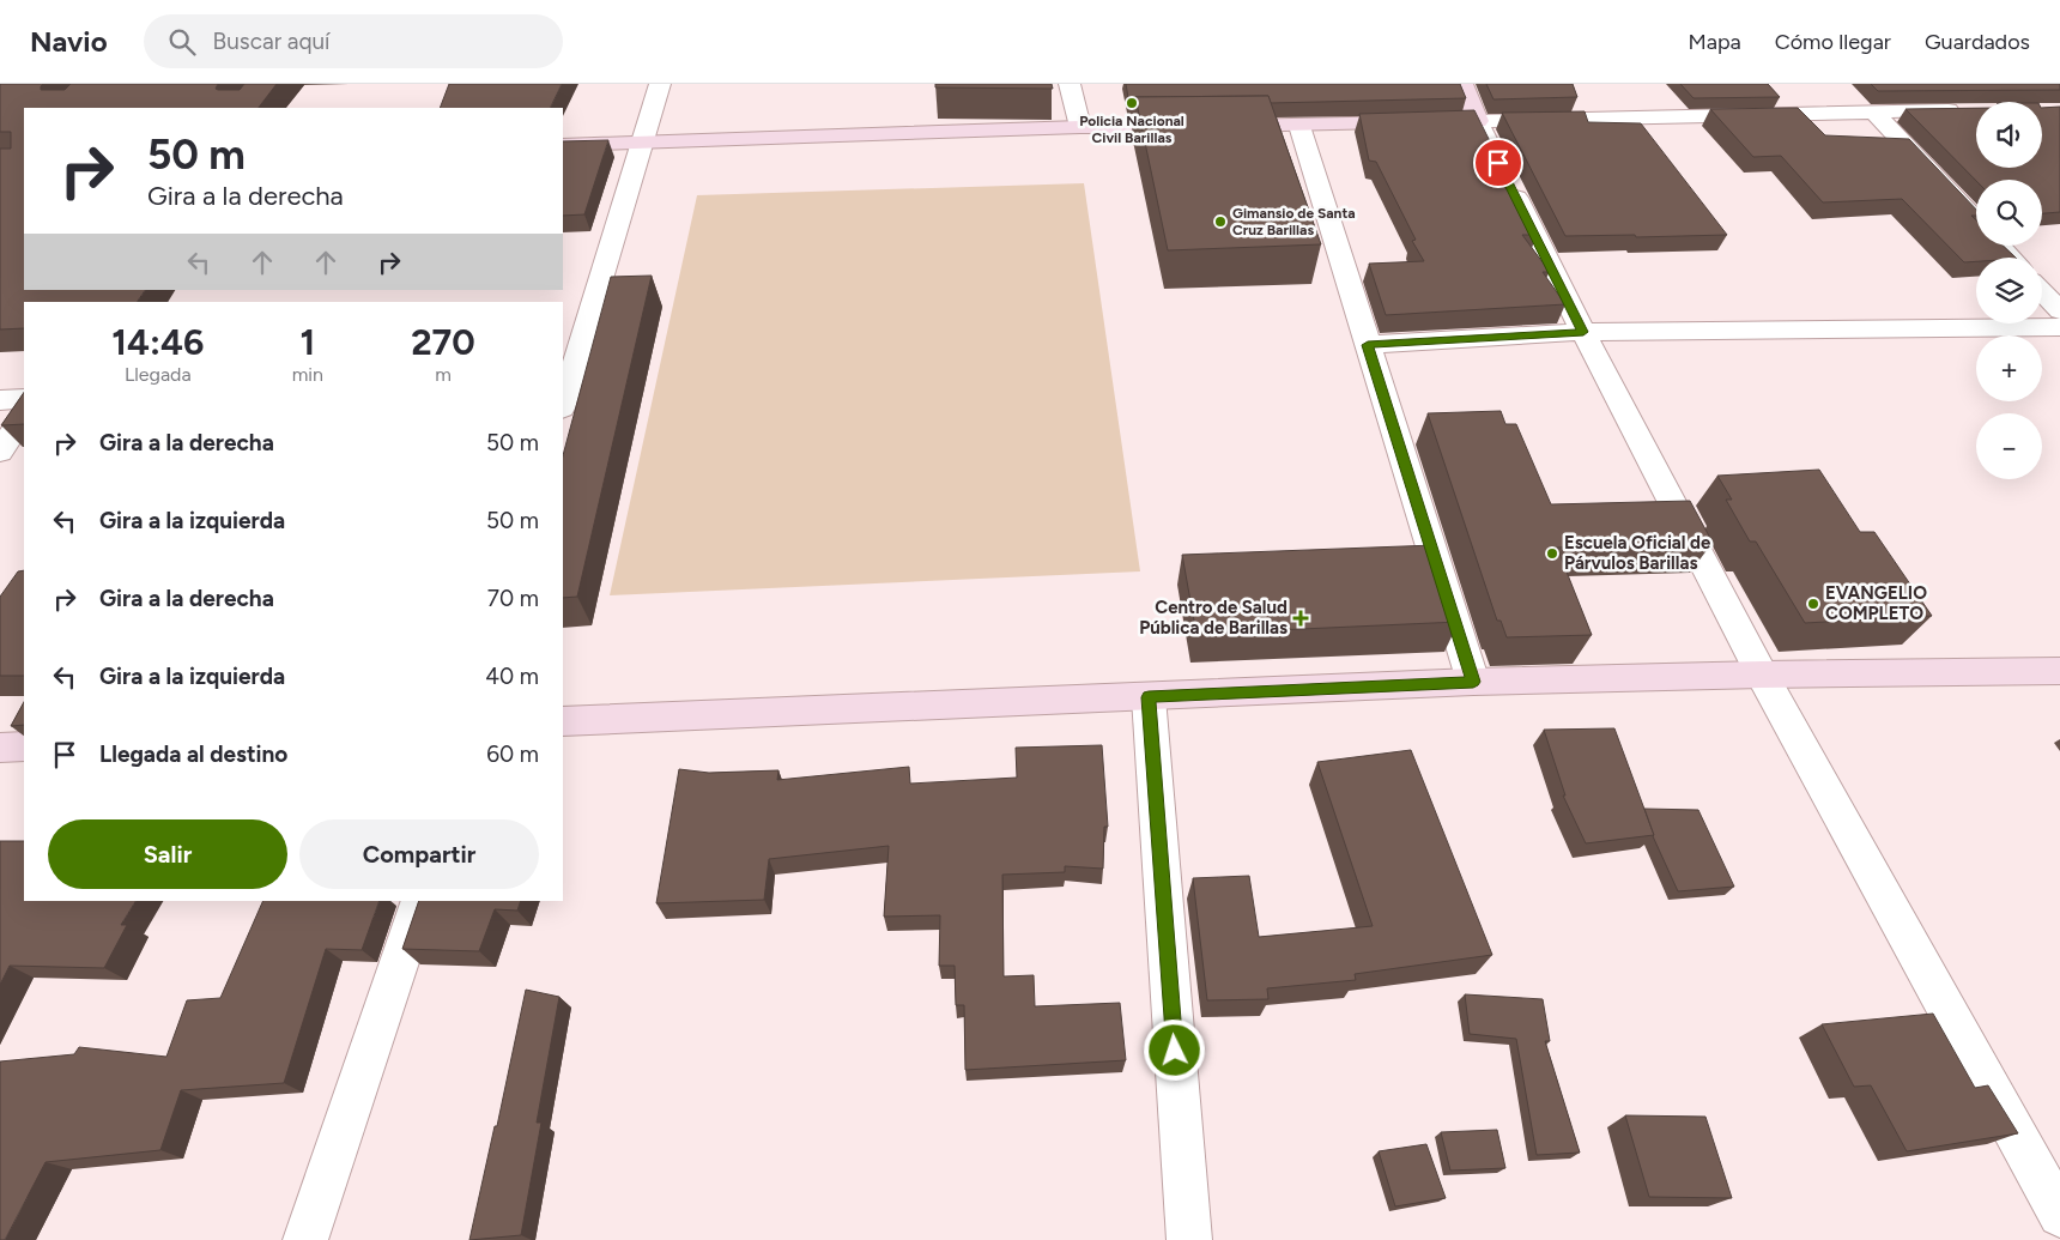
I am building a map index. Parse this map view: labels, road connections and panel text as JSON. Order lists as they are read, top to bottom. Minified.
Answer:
{"places":{"other":["Policia Nacional Civil Barillas","Gimansio de Santa Cruz Barillas","Escuela Oficial de Párvulos Barillas","EVANGELIO COMPLETO"],"health":["Centro de Salud Pública de Barillas"]},"page":{"header":"Navio","search":"Buscar aquí","nav":["Mapa","Cómo llegar","Guardados"],"map_buttons":["+","−"],"turn":["50 m","Gira a la derecha"],"eta":["14:46","Llegada","1","min","270","m"],"list":[{"name":"Gira a la derecha","value":"50 m"},{"name":"Gira a la izquierda","value":"50 m"},{"name":"Gira a la derecha","value":"70 m"},{"name":"Gira a la izquierda","value":"40 m"},{"name":"Llegada al destino","value":"60 m"}],"buttons":["Salir","Compartir"]}}
